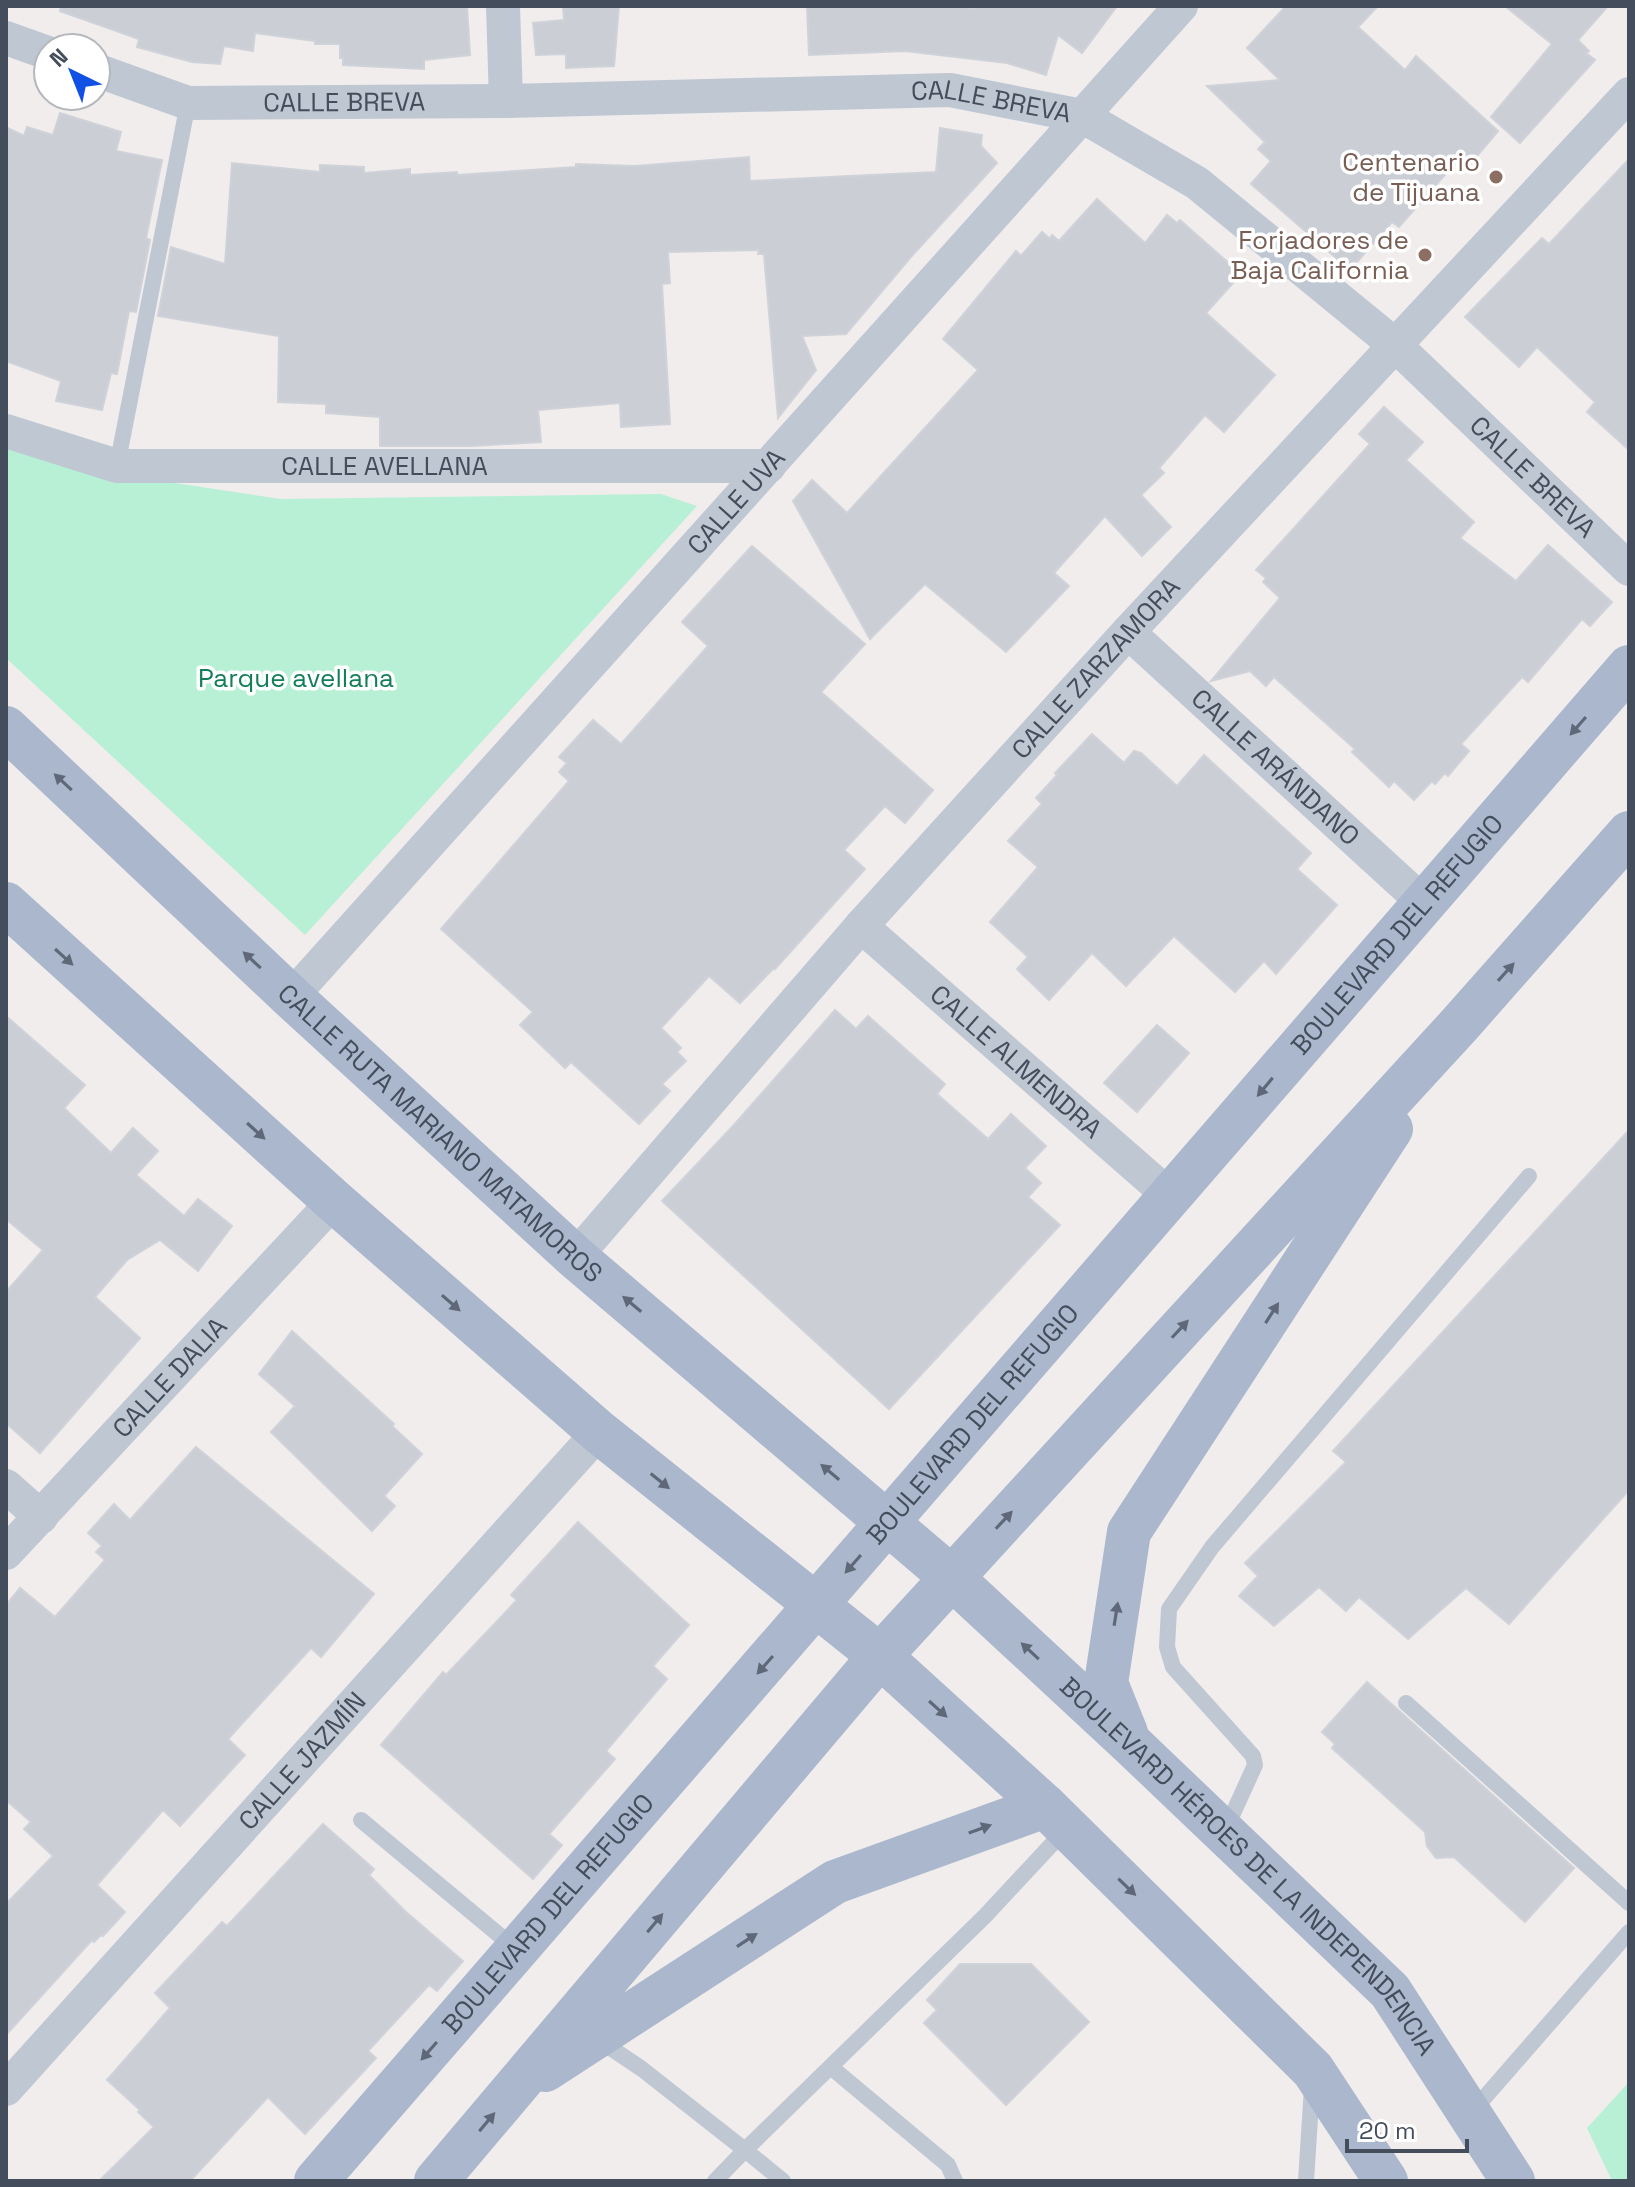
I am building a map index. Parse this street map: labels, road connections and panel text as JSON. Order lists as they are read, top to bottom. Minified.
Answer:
{"streets":{"main road":["BOULEVARD DEL REFUGIO","CALLE RUTA MARIANO MATAMOROS","BOULEVARD HÉROES DE LA INDEPENDENCIA"],"street":["CALLE BREVA","CALLE AVELLANA","CALLE UVA","CALLE ZARZAMORA","CALLE ARÁNDANO","CALLE ALMENDRA","CALLE DALIA","CALLE JAZMÍN"]},"crossings":[["CALLE BREVA","CALLE UVA"],["CALLE BREVA","CALLE ZARZAMORA"],["CALLE AVELLANA","CALLE UVA"],["CALLE UVA","CALLE RUTA MARIANO MATAMOROS"],["CALLE ZARZAMORA","CALLE ARÁNDANO"],["CALLE ZARZAMORA","CALLE ALMENDRA"],["CALLE ZARZAMORA","CALLE RUTA MARIANO MATAMOROS"],["CALLE ARÁNDANO","BOULEVARD DEL REFUGIO"],["BOULEVARD DEL REFUGIO","CALLE ALMENDRA"],["BOULEVARD DEL REFUGIO","CALLE RUTA MARIANO MATAMOROS"],["CALLE RUTA MARIANO MATAMOROS","BOULEVARD HÉROES DE LA INDEPENDENCIA"]],"parks":["Parque avellana"],"places":["Centenario de Tijuana","Forjadores de Baja California"],"scale_bar":"20 m","north":"top left"}
